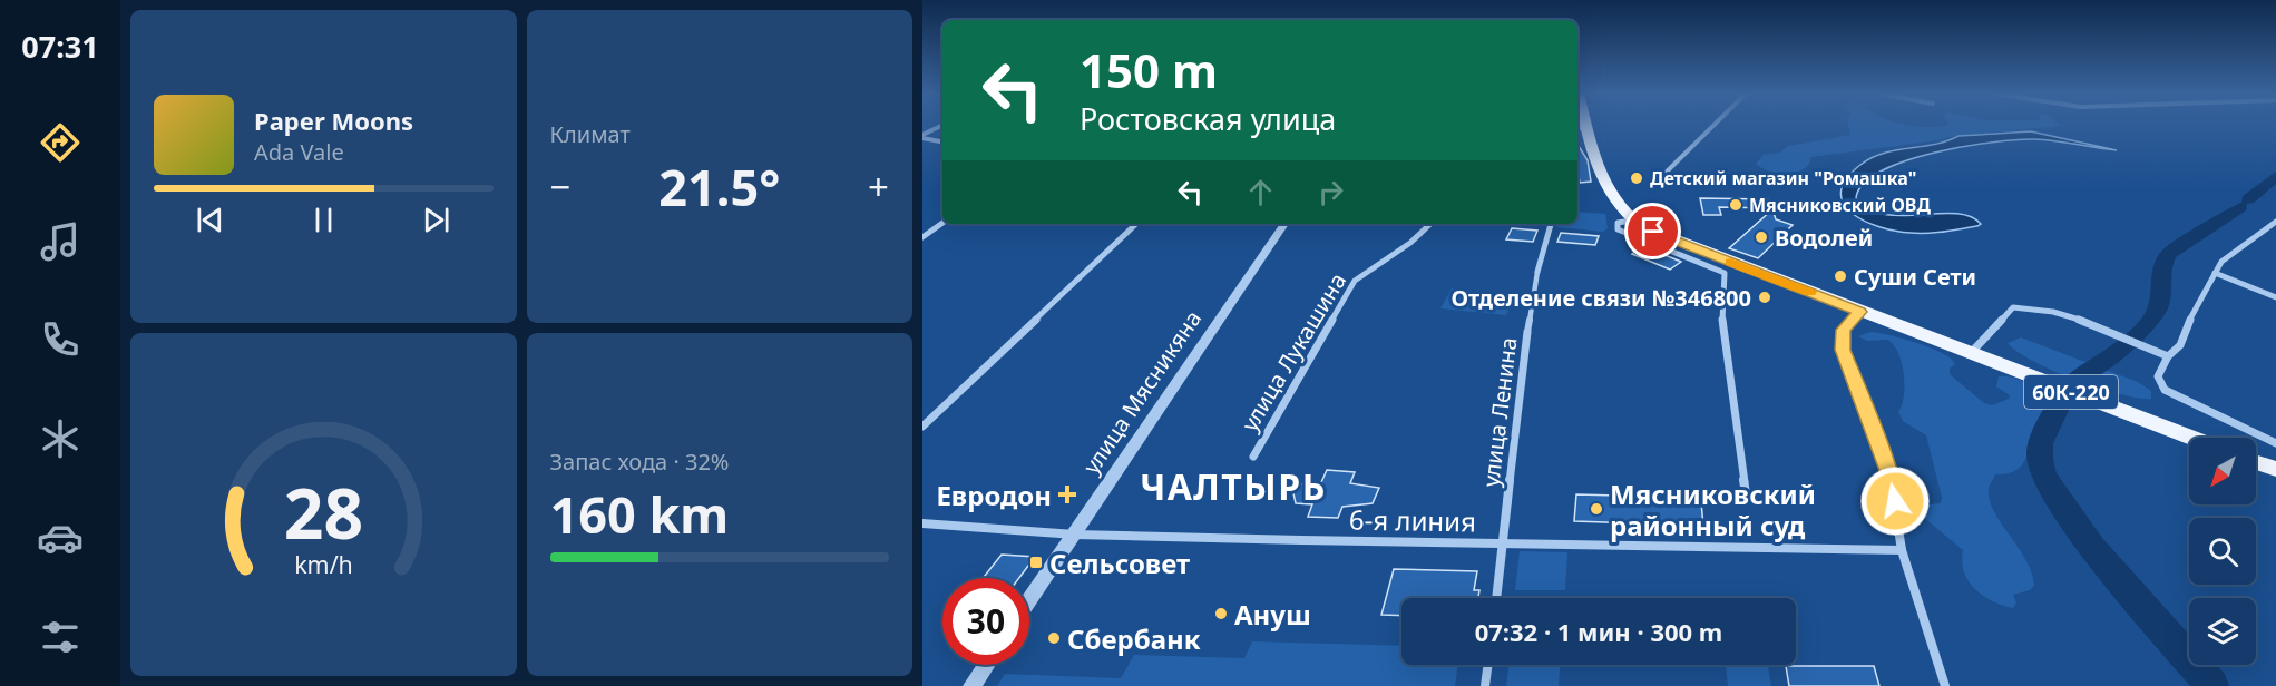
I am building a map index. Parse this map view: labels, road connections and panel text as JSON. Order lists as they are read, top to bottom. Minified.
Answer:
{"streets":{"main road":["60К-220"],"street":["улица Лукашина","улица Мясникяна","улица Ленина","6-я линия"]},"crossings":[["улица Мясникяна","6-я линия"],["улица Ленина","6-я линия"]],"districts":["ЧАЛТЫРЬ"],"places":{"other":["Детский магазин \"Ромашка\"","Мясниковский ОВД","Водолей","Суши Сети","Отделение связи №346800","Мясниковский районный суд","Ануш","Сбербанк"],"health":["Евродон"],"transit":["Сельсовет"]},"north":"bottom left","page":{"tabs":"07:31","tile":["Климат",["Запас хода · 32%","160 km"]],"turn":["150 m","Ростовская улица"],"song":["Paper Moons","Ada Vale"],"heat":["−","21.5°","+"],"limit":"30","trip":"07:32 · 1 мин · 300 m","gauge":["28","km/h"]}}
